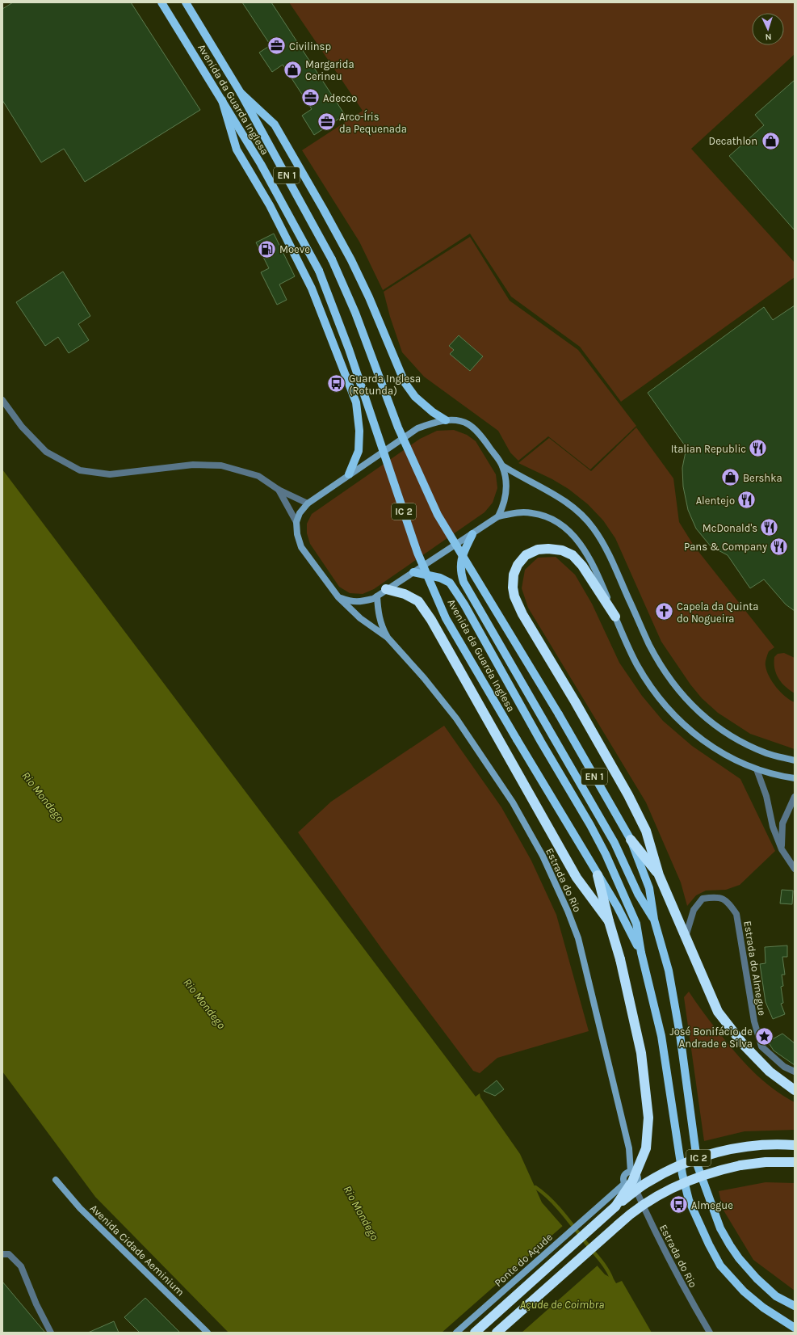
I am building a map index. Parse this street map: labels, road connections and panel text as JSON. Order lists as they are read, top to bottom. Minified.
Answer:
{"streets":{"highway":["IC 2"],"main road":["Avenida da Guarda Inglesa","EN 1","Estrada do Rio","Avenida Cidade Aeminium","Ponte do Açude"],"street":["Estrada do Almegue"]},"crossings":[["Avenida da Guarda Inglesa","EN 1"],["Estrada do Rio","Ponte do Açude"]],"water":["Rio Mondego","Açude de Coimbra"],"places":{"office":["Civilinsp","Adecco","Arco-Íris da Pequenada"],"shop":["Margarida Cerineu","Decathlon","Bershka"],"fuel station":["Moeve"],"bus stop":["Guarda Inglesa (Rotunda)","Almegue"],"restaurant":["Italian Republic","Alentejo","McDonald's","Pans & Company"],"church":["Capela da Quinta do Nogueira"],"place":["José Bonifácio de Andrade e Silva"]},"north":"bottom"}
